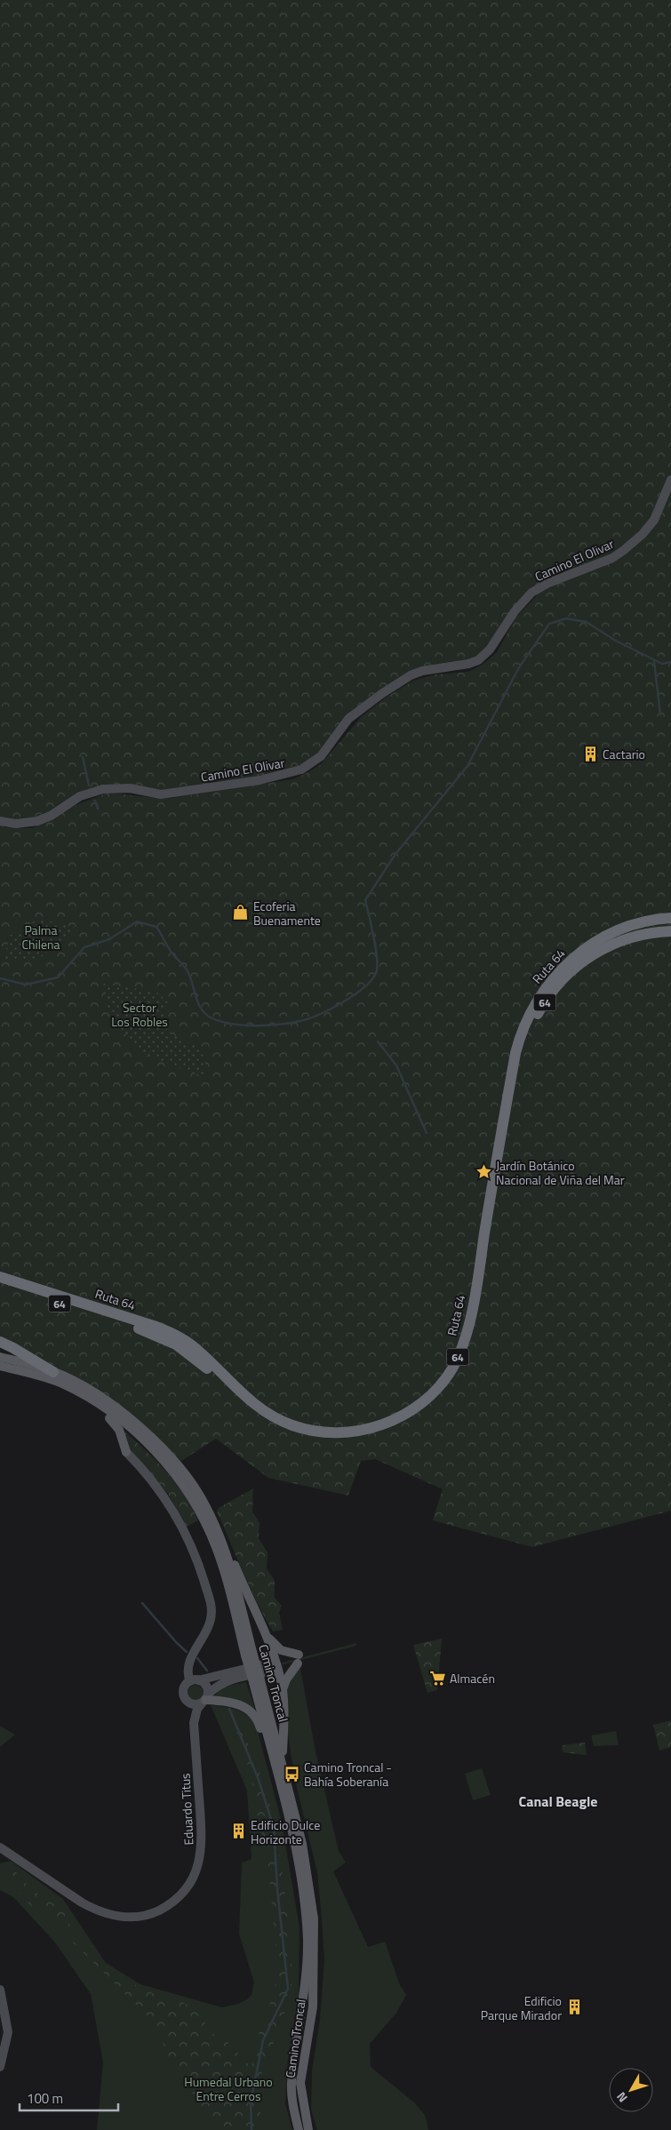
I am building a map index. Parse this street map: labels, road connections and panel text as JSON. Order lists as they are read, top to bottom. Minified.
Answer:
{"streets":{"highway":["Ruta 64","64"],"main road":["Camino Troncal"],"street":["Camino El Olivar","Eduardo Titus"]},"districts":["Canal Beagle"],"parks":["Palma Chilena","Sector Los Robles","Humedal Urbano Entre Cerros"],"places":{"building":["Cactario","Edificio Dulce Horizonte","Edificio Parque Mirador"],"shop":["Ecoferia Buenamente"],"place":["Jardín Botánico Nacional de Viña del Mar"],"supermarket":["Almacén"],"bus stop":["Camino Troncal - Bahía Soberanía"]},"scale_bar":"100 m","north":"bottom left"}
